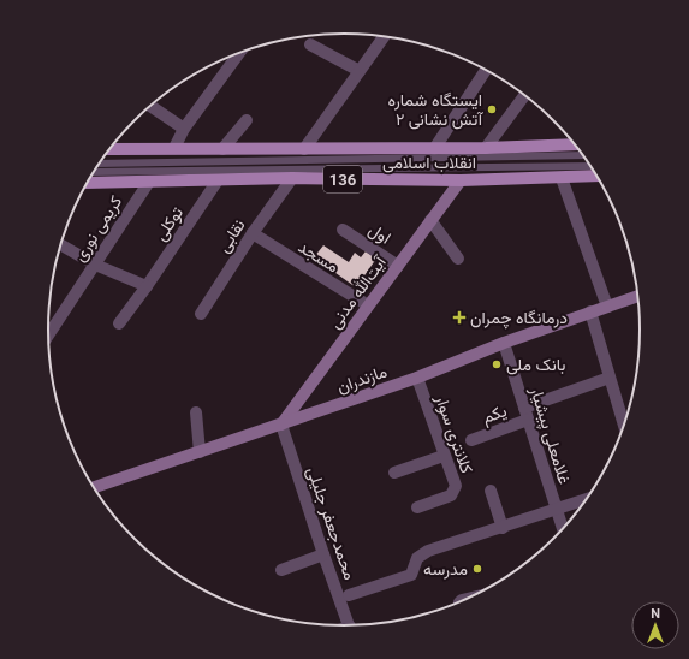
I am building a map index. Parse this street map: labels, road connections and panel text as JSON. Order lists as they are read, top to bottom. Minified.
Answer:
{"streets":{"main road":["انقلاب اسلامی","136","آیت‌الله مدنی","مازندران"],"street":["توکلی","کریمی نوری","اول","نقابی","مسجد","یکم","کلانتری سوار","غلامعلی پیشیار","محمدجعفر جلیلی"]},"crossings":[["انقلاب اسلامی","توکلی"],["انقلاب اسلامی","کریمی نوری"],["انقلاب اسلامی","نقابی"],["انقلاب اسلامی","آیت‌الله مدنی"],["اول","آیت‌الله مدنی"],["نقابی","مسجد"],["مسجد","آیت‌الله مدنی"],["آیت‌الله مدنی","مازندران"],["آیت‌الله مدنی","محمدجعفر جلیلی"],["مازندران","کلانتری سوار"],["مازندران","غلامعلی پیشیار"],["مازندران","محمدجعفر جلیلی"],["یکم","غلامعلی پیشیار"]],"places":{"other":["ایستگاه شماره ۲ آتش نشانی","بانک ملی","مدرسه"],"health":["درمانگاه چمران"]},"north":"top"}
